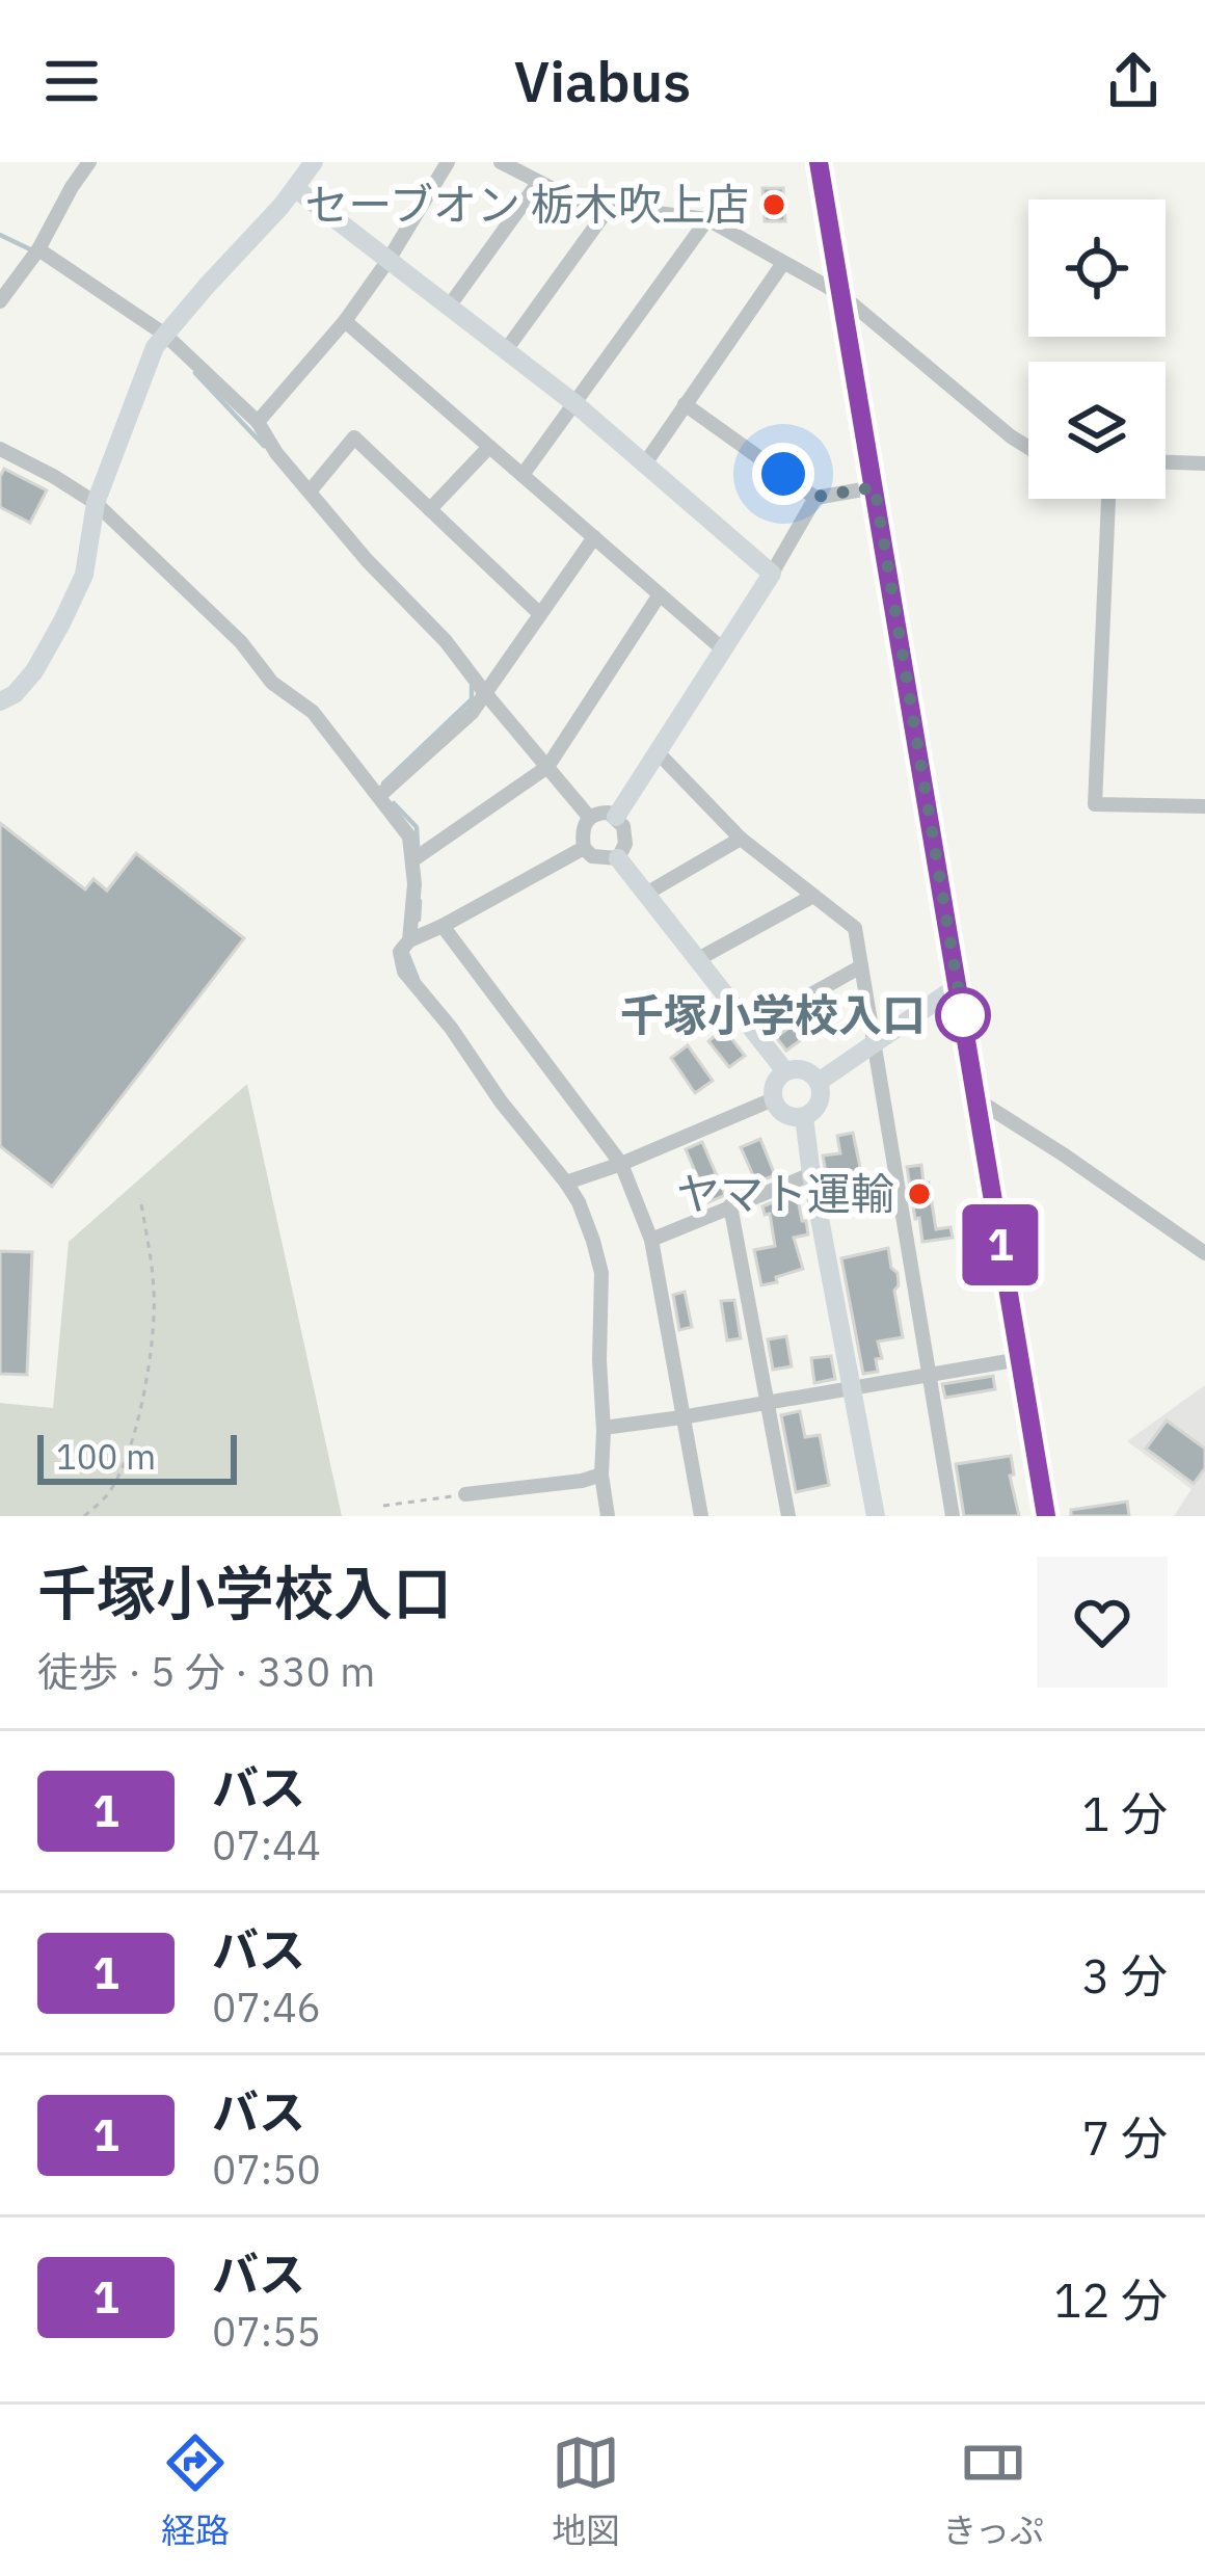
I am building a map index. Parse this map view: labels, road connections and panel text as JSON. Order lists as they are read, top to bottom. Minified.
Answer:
{"places":["セーブオン 栃木吹上店","千塚小学校入口","ヤマト運輸"],"lines":["bus line 1"],"scale_bar":"100 m","page":{"header":"Viabus","on_map":"1","scale":"100 m","heading":["千塚小学校入口","徒歩 · 5 分 · 330 m"],"list":[{"mark":"1","name":"バス","note":"07:44","value":"1 分"},{"mark":"1","name":"バス","note":"07:46","value":"3 分"},{"mark":"1","name":"バス","note":"07:50","value":"7 分"},{"mark":"1","name":"バス","note":"07:55","value":"12 分"}],"tabs":["経路","地図","きっぷ"]}}
